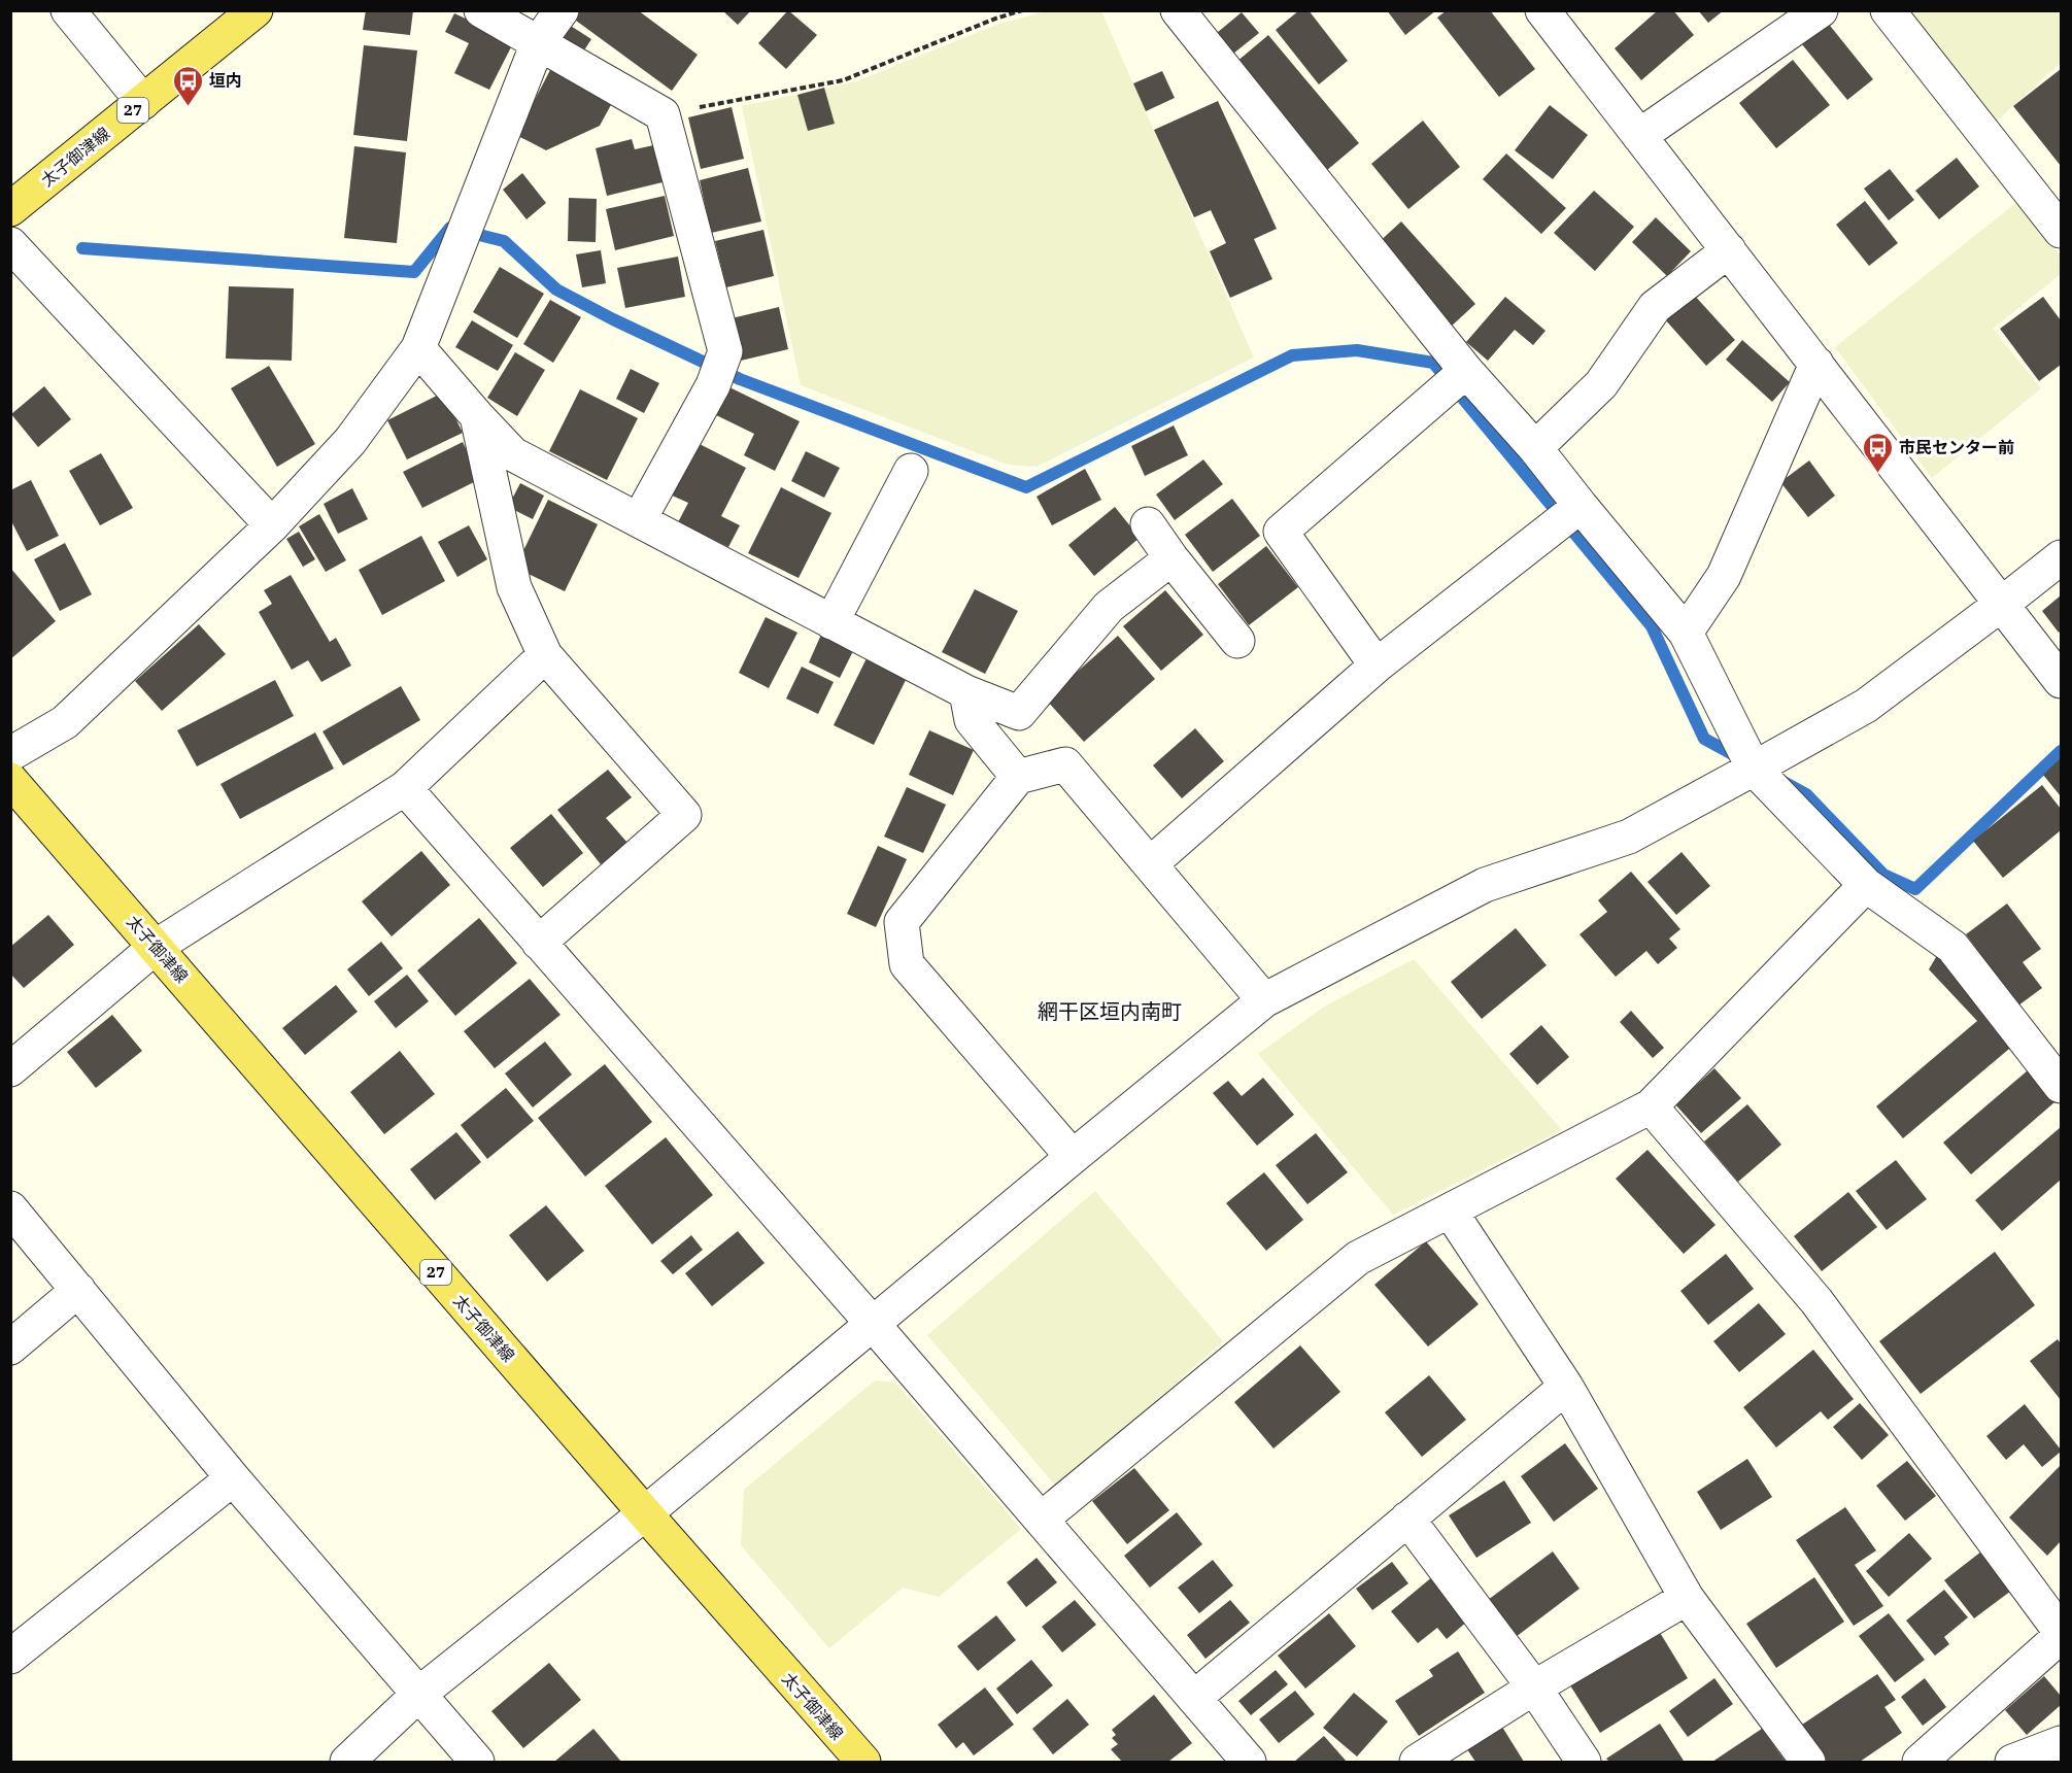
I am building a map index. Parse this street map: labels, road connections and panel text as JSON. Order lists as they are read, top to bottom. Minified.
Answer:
{"streets":{"main road":["27","太子御津線"]},"districts":["網干区垣内南町"],"places":{"bus stop":["垣内","市民センター前"]}}
